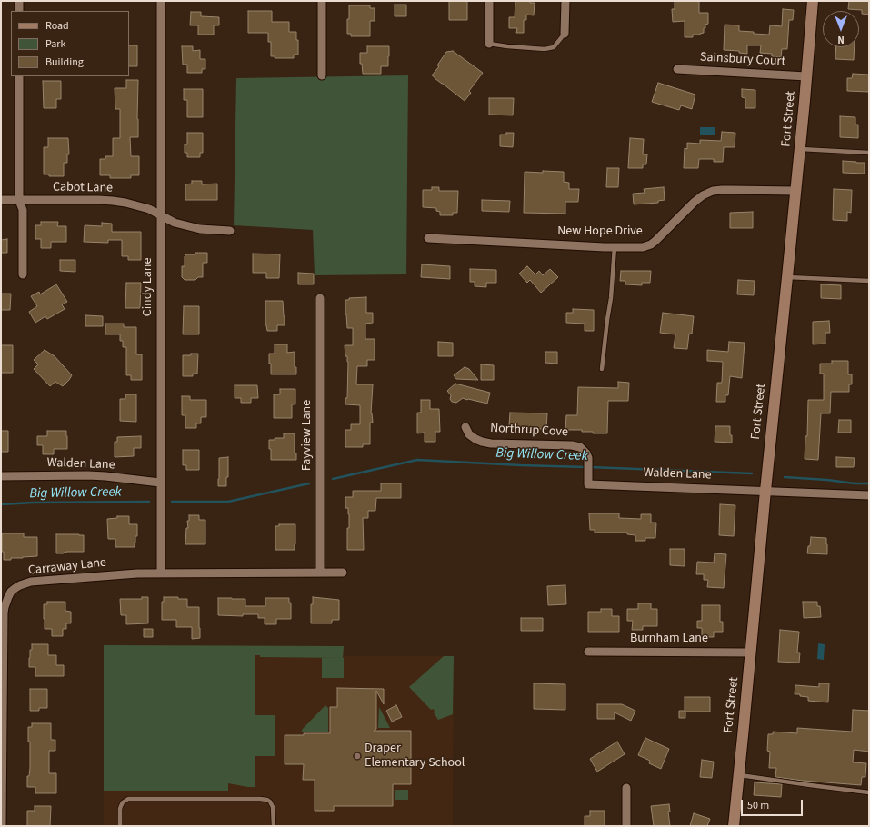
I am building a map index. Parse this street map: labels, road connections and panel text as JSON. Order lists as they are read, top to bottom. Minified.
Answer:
{"streets":{"street":["Sainsbury Court","Fort Street","Cabot Lane","New Hope Drive","Cindy Lane","Northrup Cove","Fayview Lane","Walden Lane","Carraway Lane","Burnham Lane"]},"crossings":[["Sainsbury Court","Fort Street"],["Fort Street","New Hope Drive"],["Fort Street","Walden Lane"],["Fort Street","Burnham Lane"],["Cabot Lane","Cindy Lane"],["Cindy Lane","Walden Lane"],["Cindy Lane","Carraway Lane"],["Northrup Cove","Walden Lane"],["Fayview Lane","Carraway Lane"]],"water":["Big Willow Creek"],"places":["Draper Elementary School"],"legend":["Road","Park","Building"],"scale_bar":"50 m","north":"bottom"}
